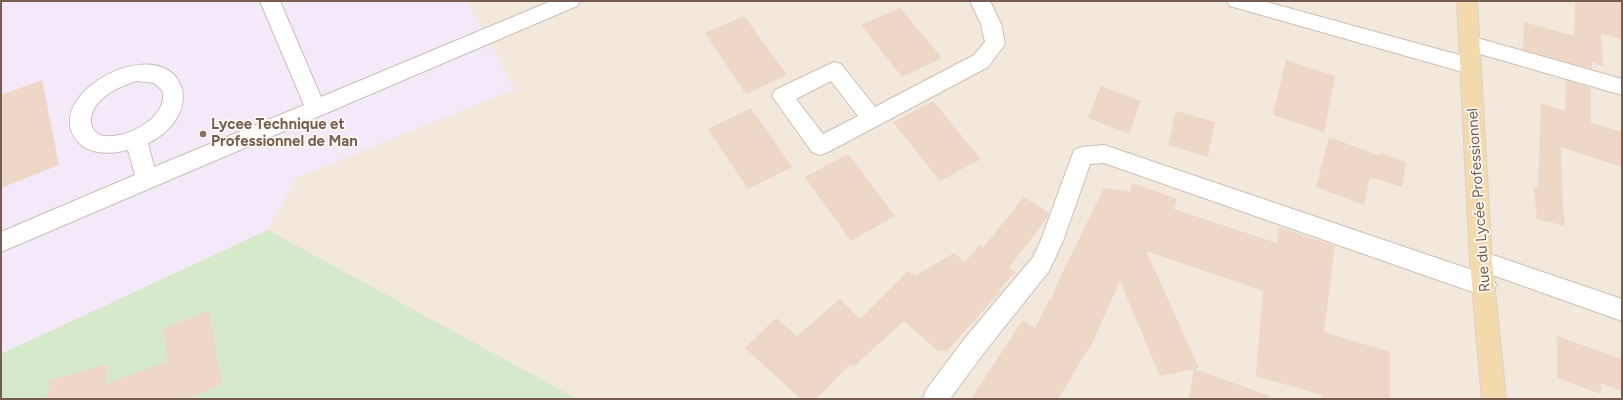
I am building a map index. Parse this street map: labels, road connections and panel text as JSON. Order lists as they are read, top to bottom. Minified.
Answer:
{"streets":{"main road":["Rue du Lycée Professionnel"]},"places":["Lycee Technique et Professionnel de Man"]}
